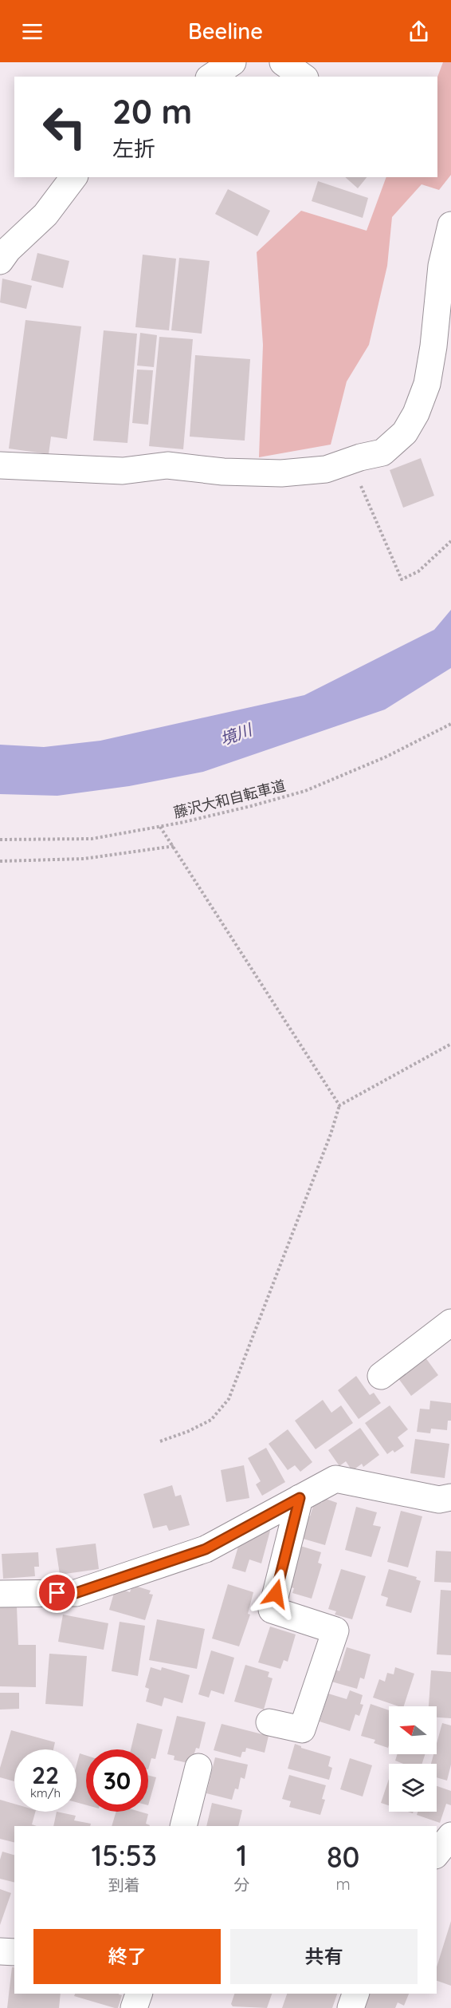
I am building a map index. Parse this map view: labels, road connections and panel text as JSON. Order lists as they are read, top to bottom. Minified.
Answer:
{"streets":{"path":["藤沢大和自転車道"]},"water":["境川"],"north":"left","page":{"header":"Beeline","turn":["20 m","左折"],"speed":"22 km/h","limit":"30","eta":["15:53","到着","1","分","80","m"],"buttons":["終了","共有"]}}
